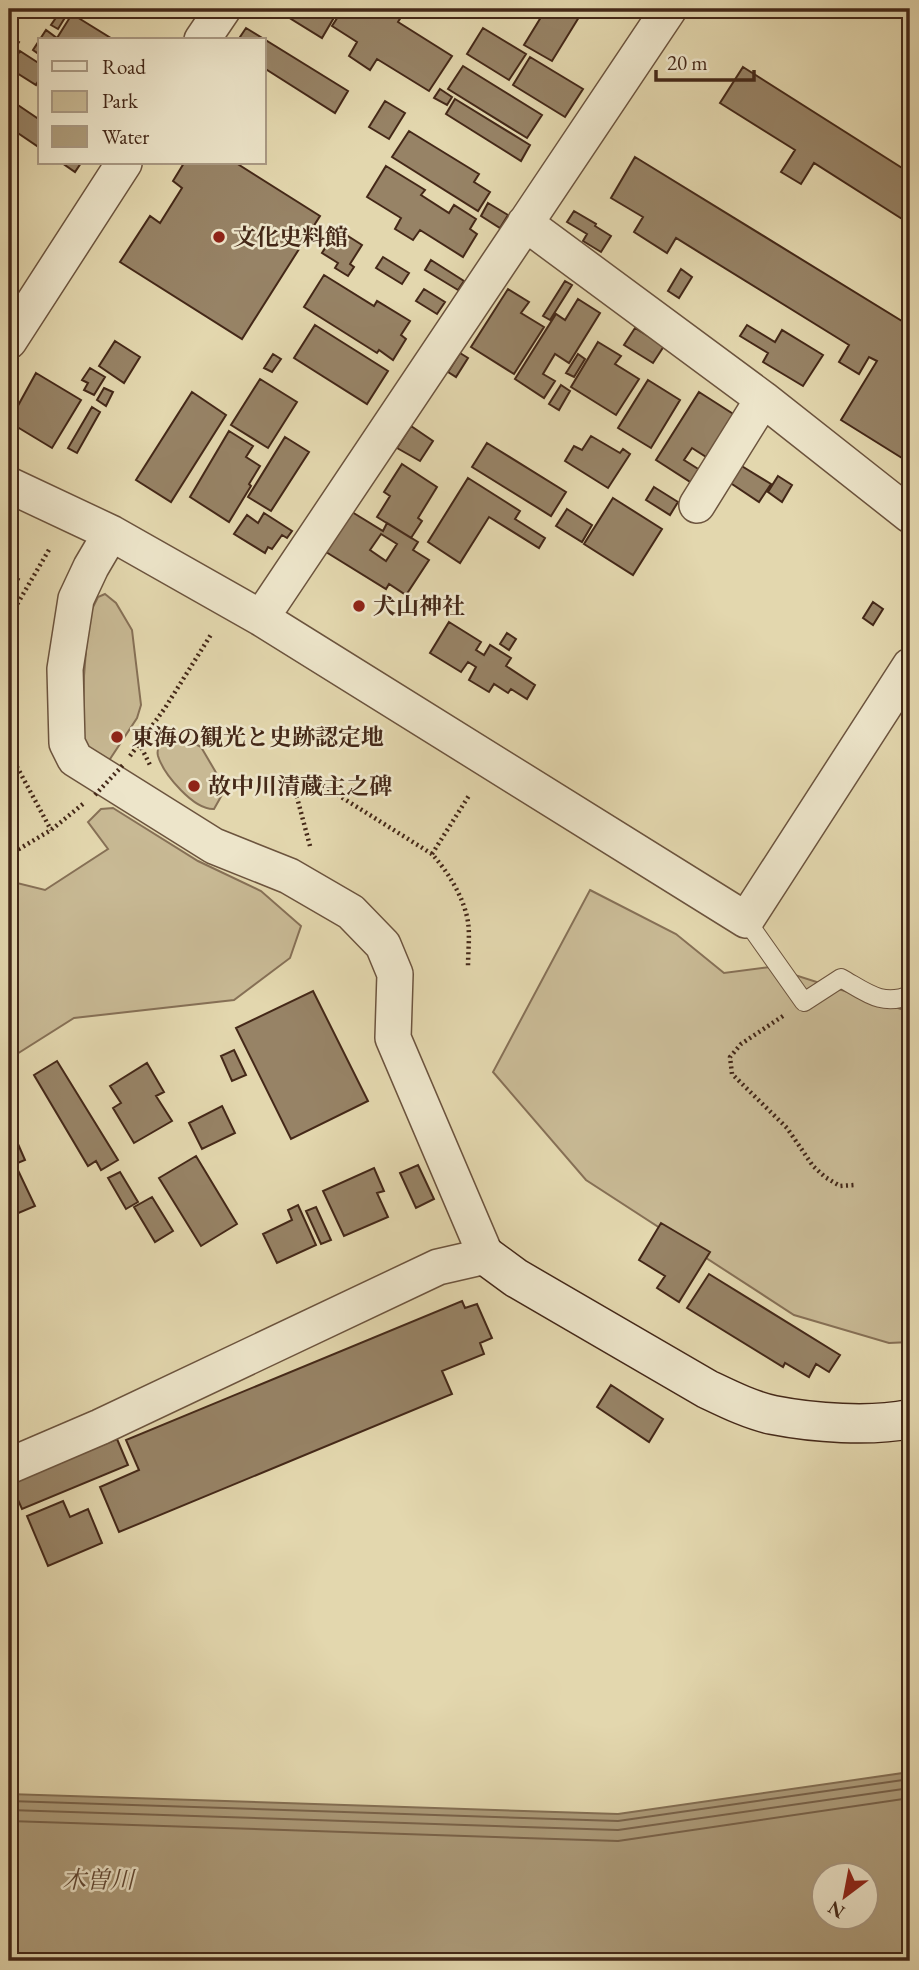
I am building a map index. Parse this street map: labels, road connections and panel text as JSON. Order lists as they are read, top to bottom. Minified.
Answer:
{"water":["木曽川"],"places":["文化史料館","犬山神社","東海の観光と史跡認定地","故中川清蔵主之碑"],"legend":["Road","Park","Water"],"scale_bar":"20 m","north":"bottom left"}
